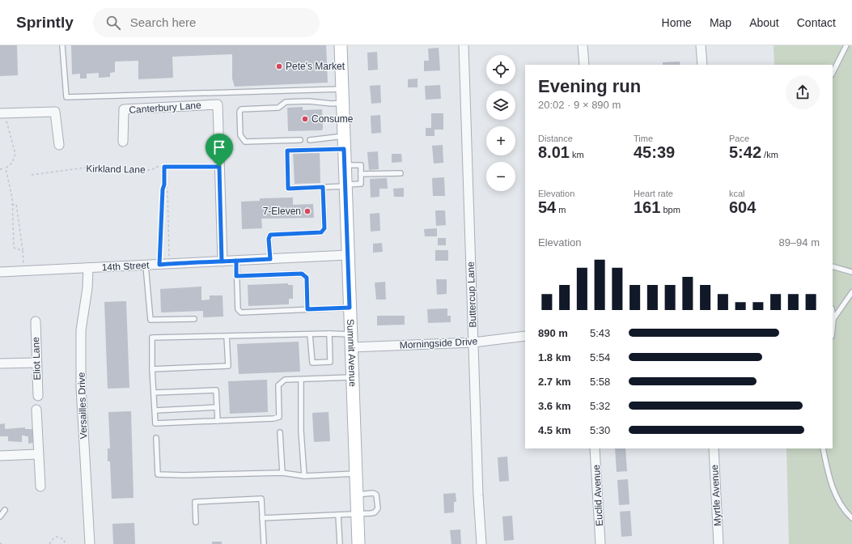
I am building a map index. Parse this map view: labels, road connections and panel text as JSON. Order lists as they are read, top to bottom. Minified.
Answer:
{"streets":{"main road":["Summit Avenue"],"street":["Canterbury Lane","14th Street","Buttercup Lane","Morningside Drive","Eliot Lane","Versailles Drive","Euclid Avenue","Myrtle Avenue"],"path":["Kirkland Lane"]},"crossings":[["Canterbury Lane","Kirkland Lane"],["14th Street","Summit Avenue"],["14th Street","Versailles Drive"],["Buttercup Lane","Morningside Drive"],["Morningside Drive","Summit Avenue"]],"places":["Pete's Market","Consume","7-Eleven"],"page":{"header":"Sprintly","search":"Search here","nav":["Home","Map","About","Contact"],"map_buttons":["+","−"],"heading":["Evening run","20:02 · 9 × 890 m"],"stats":[["Distance","8.01 km"],["Time","45:39"],["Pace","5:42 /km"],["Elevation","54 m"],["Heart rate","161 bpm"],["kcal","604"]],"chart":["Elevation","89–94 m"],"list":[{"name":"890 m","note":"5:43"},{"name":"1.8 km","note":"5:54"},{"name":"2.7 km","note":"5:58"},{"name":"3.6 km","note":"5:32"},{"name":"4.5 km","note":"5:30"}]}}
